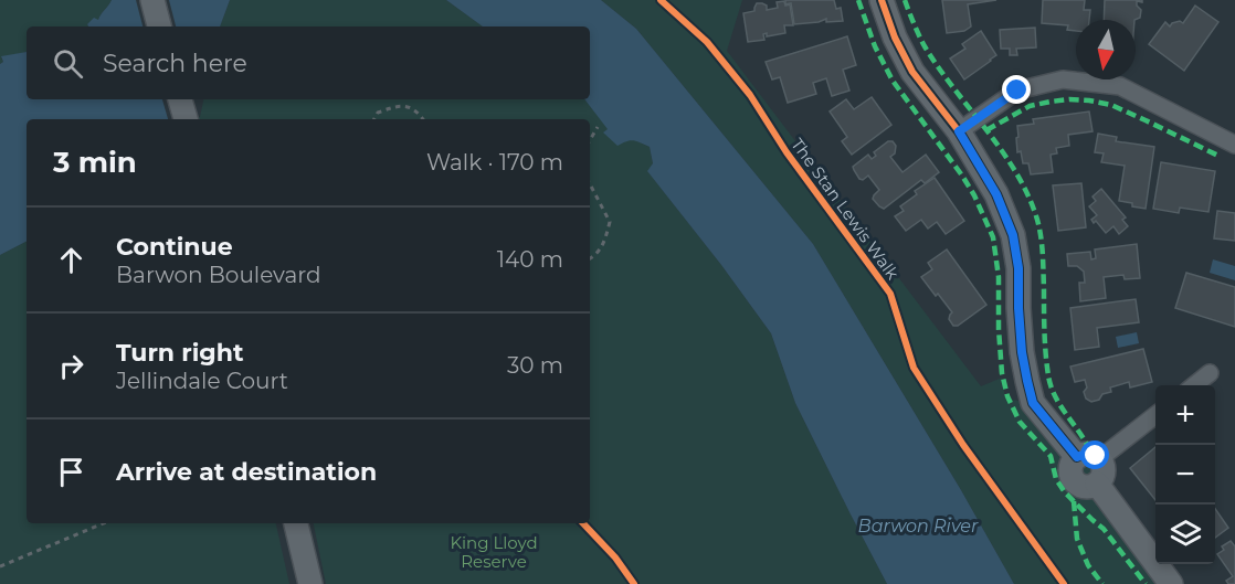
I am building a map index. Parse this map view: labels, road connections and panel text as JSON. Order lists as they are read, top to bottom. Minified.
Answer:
{"streets":{"cycle path":["The Stan Lewis Walk"]},"water":["Barwon River"],"parks":["King Lloyd Reserve"],"north":"bottom","page":{"search":"Search here","heading":["3 min","Walk · 170 m"],"list":[["Continue","Barwon Boulevard","140 m"],["Turn right","Jellindale Court","30 m"],"Arrive at destination"],"map_buttons":["+","−"]}}
